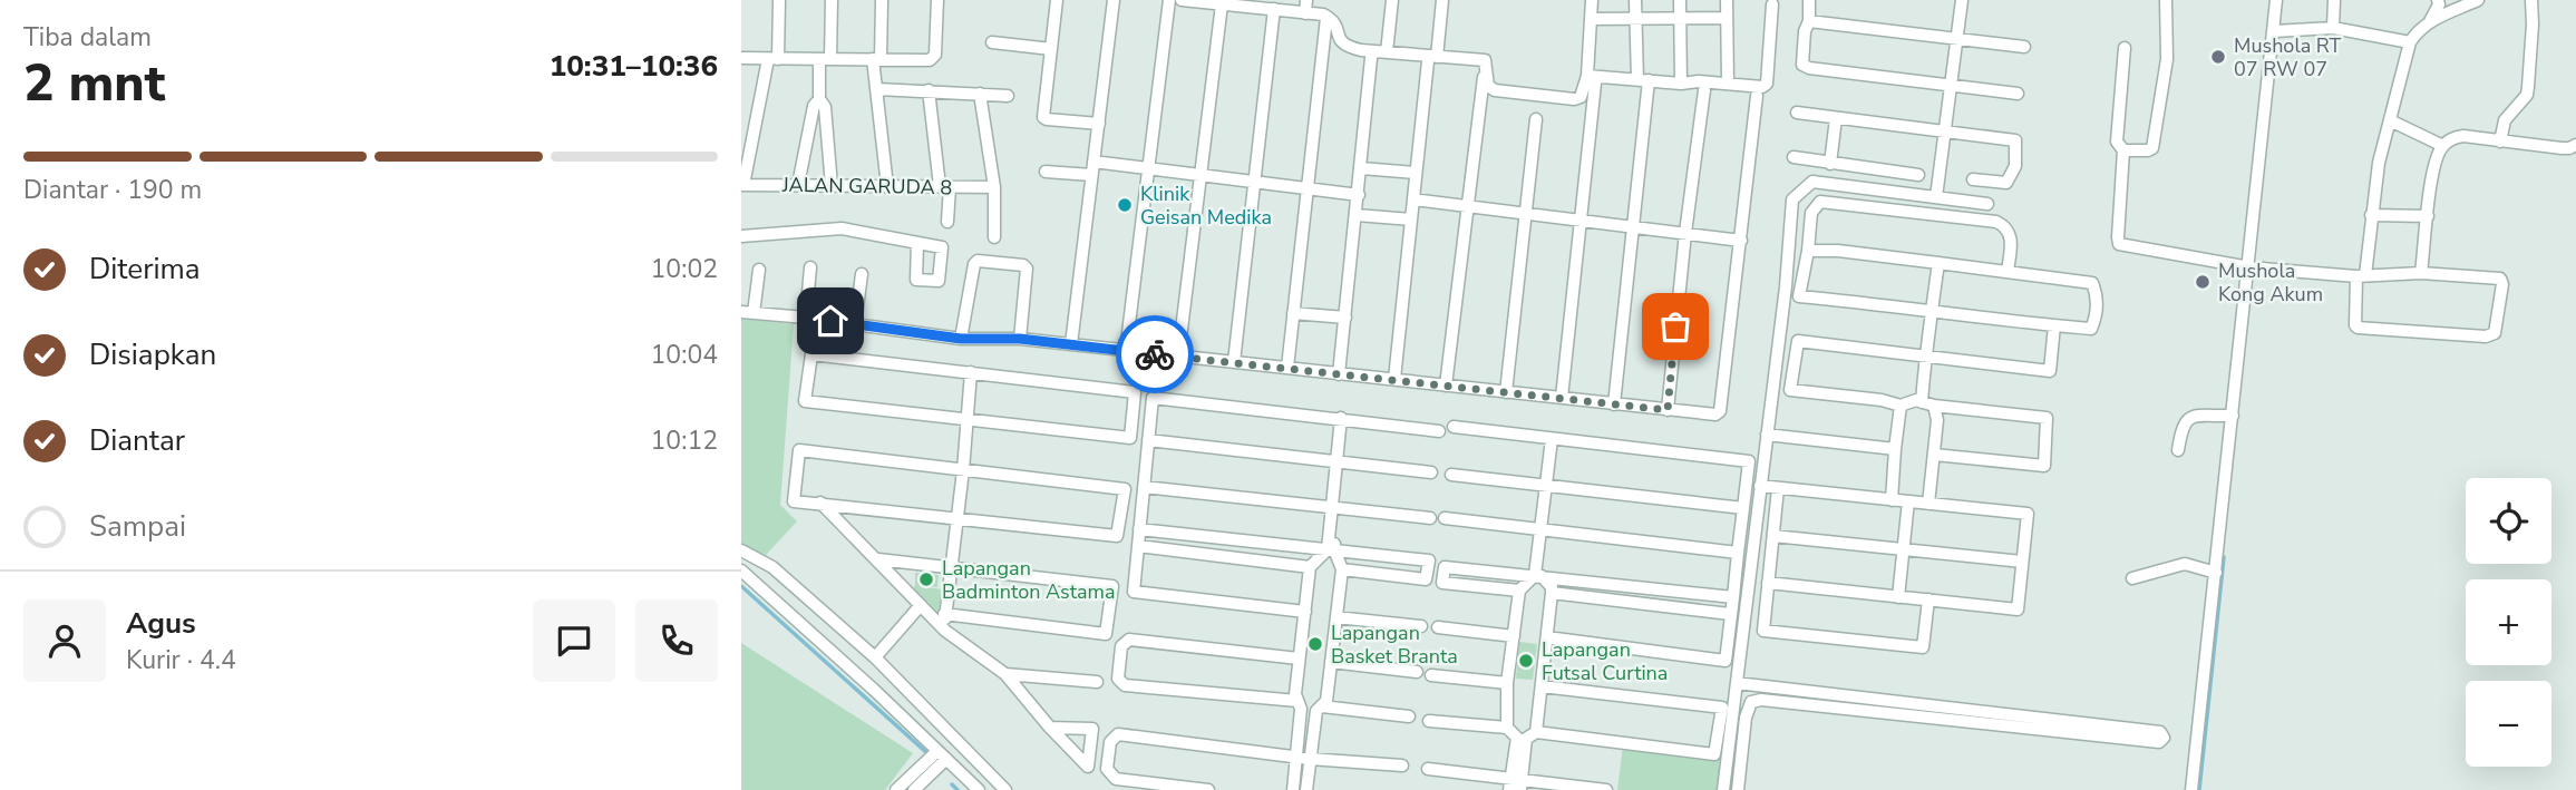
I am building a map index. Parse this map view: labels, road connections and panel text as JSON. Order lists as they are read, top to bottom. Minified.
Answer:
{"streets":{"street":["JALAN GARUDA 8"]},"places":["Mushola RT 07 RW 07","Klinik Geisan Medika","Mushola Kong Akum","Lapangan Badminton Astama","Lapangan Basket Branta","Lapangan Futsal Curtina"],"page":{"heading":["2 mnt","Tiba dalam","10:31–10:36"],"panel":["Agus","Kurir · 4.4"],"bar":"Diantar · 190 m","list":[["Diterima","10:02"],["Disiapkan","10:04"],["Diantar","10:12"],"Sampai"],"map_buttons":["+","−"]}}
